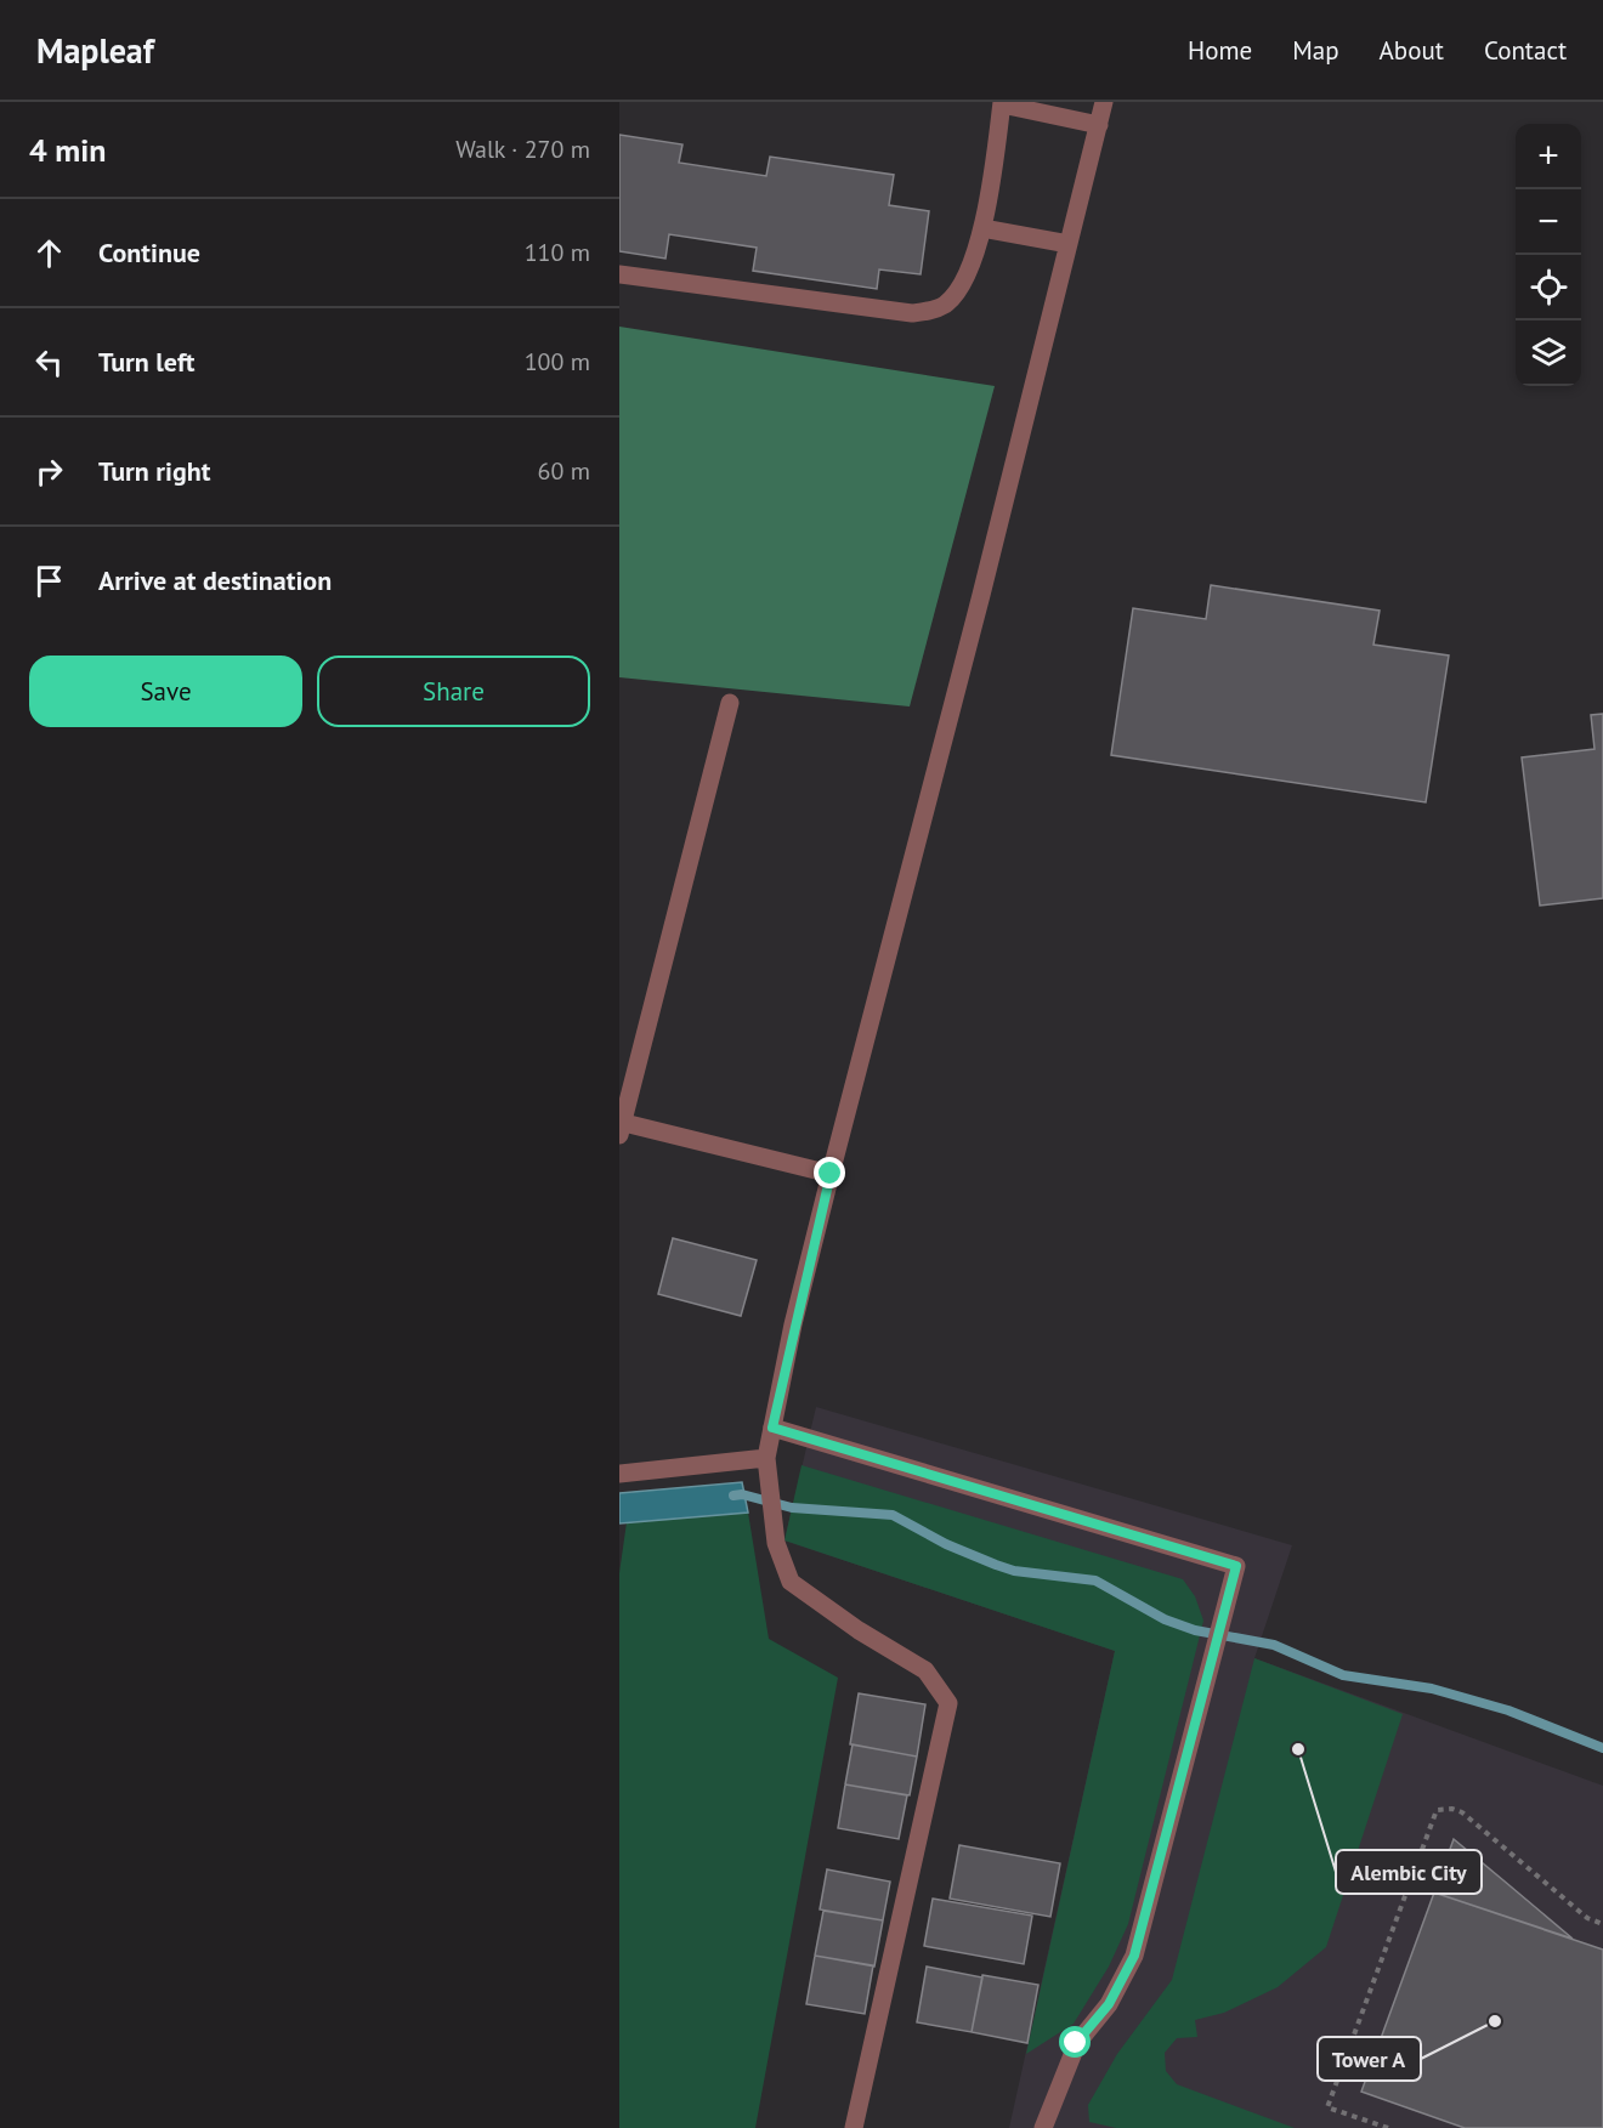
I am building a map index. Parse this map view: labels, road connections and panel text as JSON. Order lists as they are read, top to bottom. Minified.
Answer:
{"places":["Alembic City","Tower A"],"page":{"header":"Mapleaf","nav":["Home","Map","About","Contact"],"heading":["4 min","Walk · 270 m"],"map_buttons":["+","−"],"list":[["Continue","110 m"],["Turn left","100 m"],["Turn right","60 m"],"Arrive at destination"],"buttons":["Save","Share"]}}
